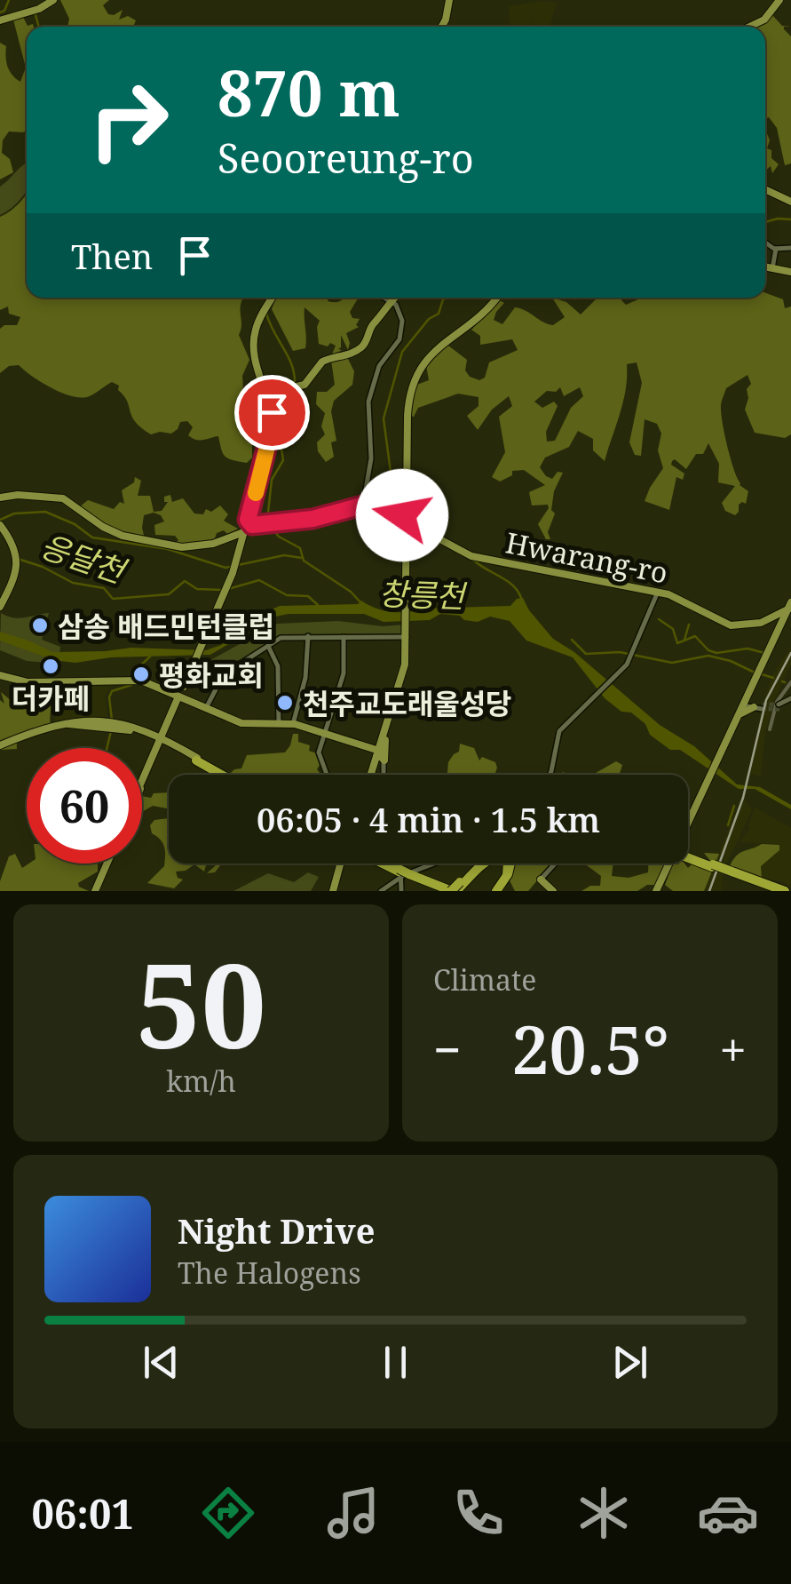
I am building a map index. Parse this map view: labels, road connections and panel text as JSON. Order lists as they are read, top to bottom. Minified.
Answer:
{"streets":{"main road":["Hwarang-ro"]},"water":["응달천","창릉천"],"places":["삼송 배드민턴클럽","더카페","평화교회","천주교도래울성당"],"page":{"turn":["870 m","Seooreung-ro"],"then":"Then","limit":"60","trip":"06:05 · 4 min · 1.5 km","tile":[["50","km/h"],"Climate"],"heat":["−","20.5°","+"],"song":["Night Drive","The Halogens"],"tabs":"06:01"}}
